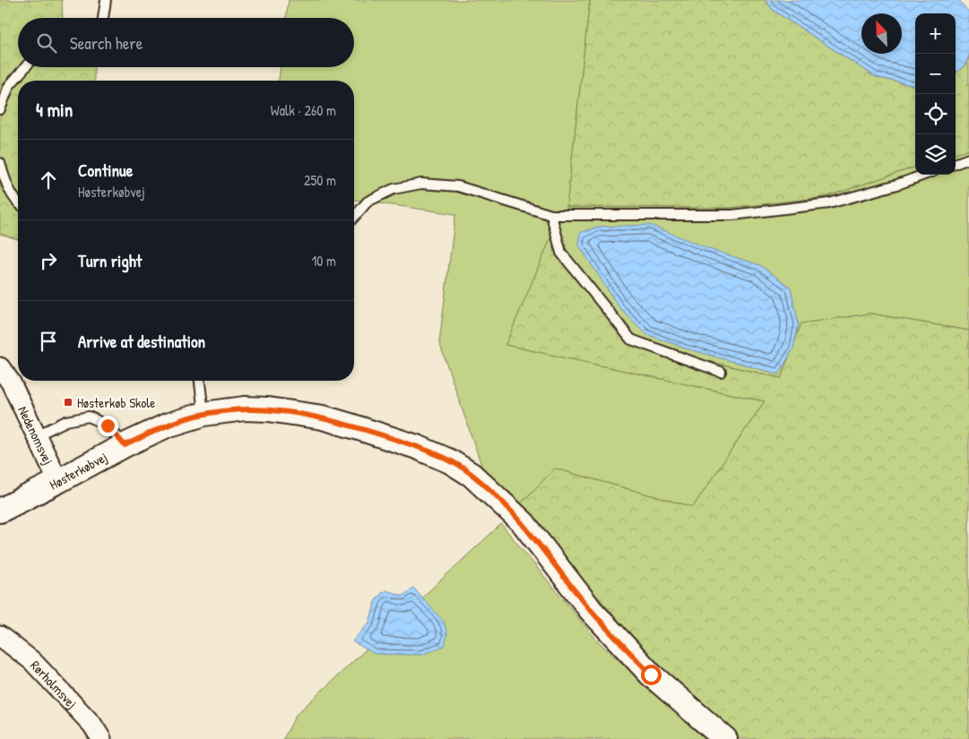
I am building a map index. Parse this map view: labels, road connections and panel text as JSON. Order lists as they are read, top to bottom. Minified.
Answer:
{"streets":{"street":["Nedenomsvej","Høsterkøbvej","Rørholmsvej"]},"crossings":[["Nedenomsvej","Høsterkøbvej"]],"places":{"transit":["Høsterkøb Skole"]},"north":"top left","page":{"map_buttons":["+","−"],"search":"Search here","heading":["4 min","Walk · 260 m"],"list":[["Continue","Høsterkøbvej","250 m"],["Turn right","10 m"],"Arrive at destination"]}}
